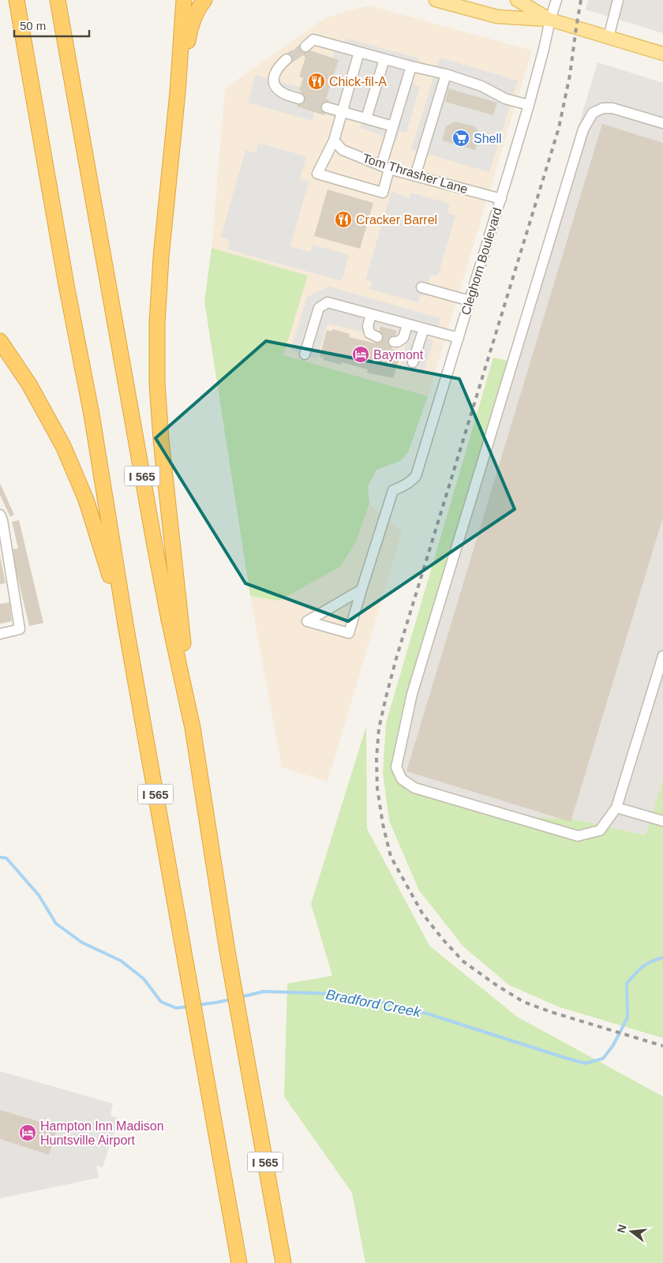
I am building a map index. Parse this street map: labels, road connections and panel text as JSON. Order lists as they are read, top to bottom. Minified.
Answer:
{"streets":{"highway":["I 565"],"street":["Tom Thrasher Lane","Cleghorn Boulevard"]},"crossings":[["Tom Thrasher Lane","Cleghorn Boulevard"]],"water":["Bradford Creek"],"places":{"restaurant":["Chick-fil-A","Cracker Barrel"],"supermarket":["Shell"],"hotel":["Baymont","Hampton Inn Madison Huntsville Airport"]},"scale_bar":"50 m","north":"left"}
